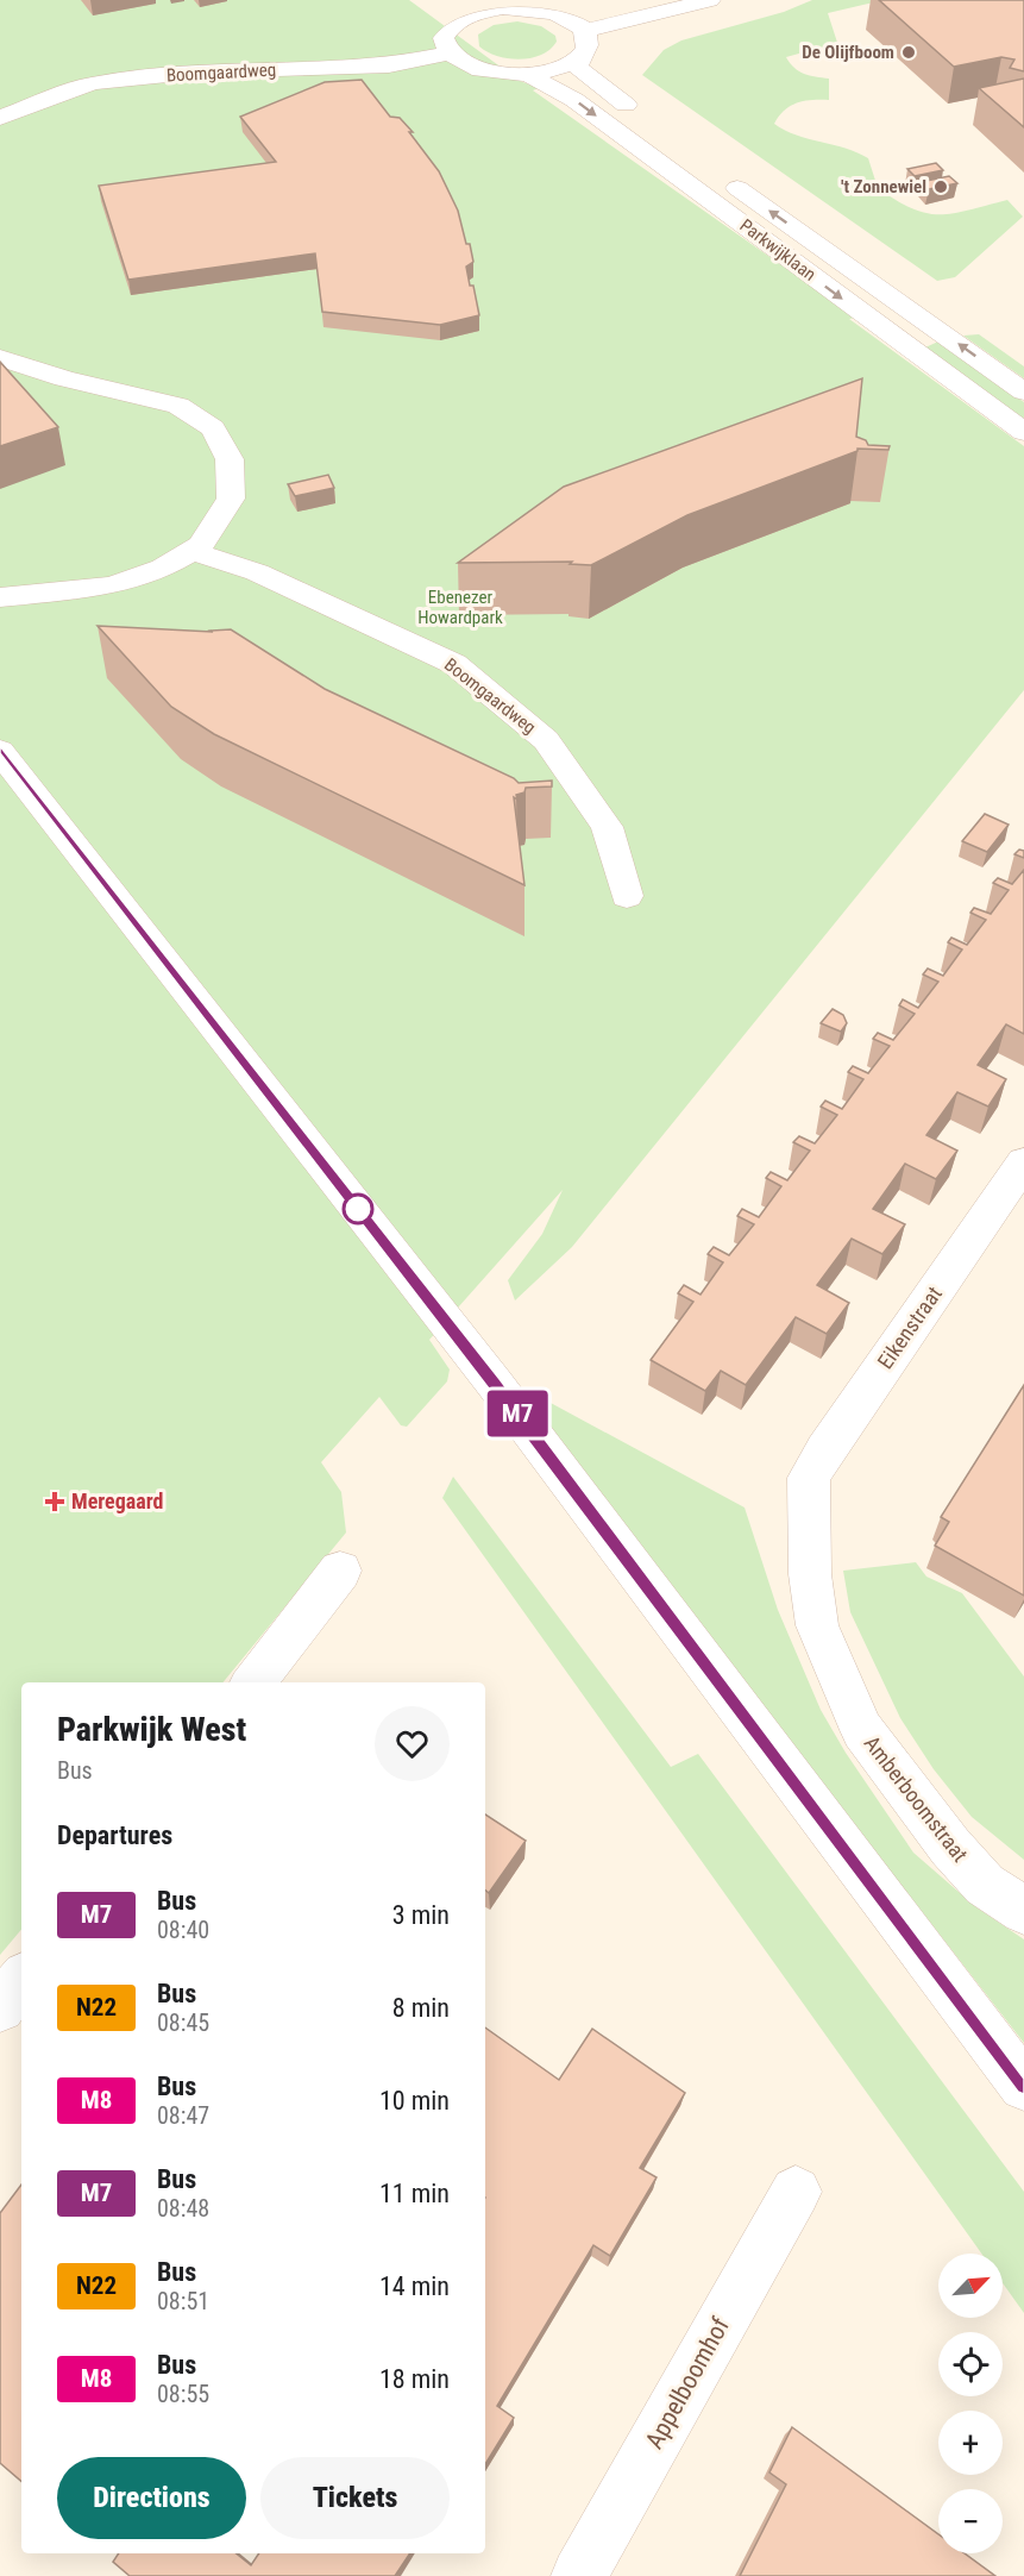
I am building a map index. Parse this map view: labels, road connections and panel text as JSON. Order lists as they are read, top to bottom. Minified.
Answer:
{"streets":{"street":["Boomgaardweg","Parkwijklaan","Eikenstraat","Amberboomstraat","Appelboomhof"]},"crossings":[["Eikenstraat","Amberboomstraat"]],"parks":["Ebenezer Howardpark"],"places":{"other":["De Olijfboom","'t Zonnewiel"],"health":["Meregaard"]},"lines":["bus line M7"],"north":"top right","page":{"on_map":"M7","heading":[["Parkwijk West","Bus"],"Departures"],"list":[{"mark":"M7","name":"Bus","note":"08:40","value":"3 min"},{"mark":"N22","name":"Bus","note":"08:45","value":"8 min"},{"mark":"M8","name":"Bus","note":"08:47","value":"10 min"},{"mark":"M7","name":"Bus","note":"08:48","value":"11 min"},{"mark":"N22","name":"Bus","note":"08:51","value":"14 min"},{"mark":"M8","name":"Bus","note":"08:55","value":"18 min"}],"map_buttons":["+","−"],"buttons":["Directions","Tickets"]}}
